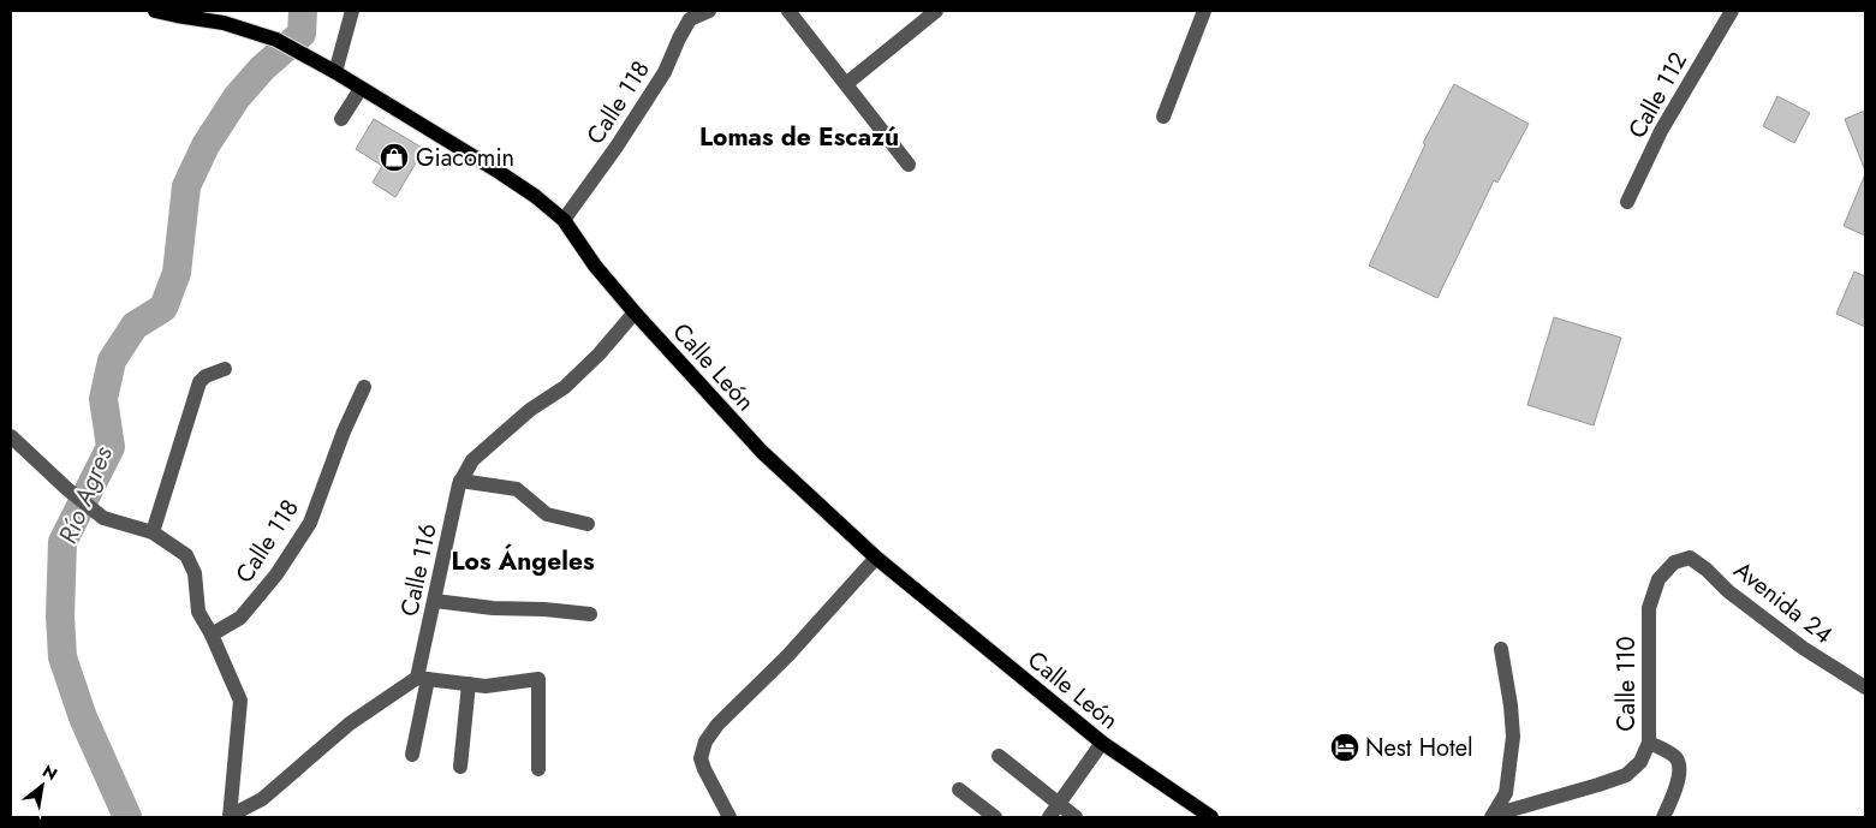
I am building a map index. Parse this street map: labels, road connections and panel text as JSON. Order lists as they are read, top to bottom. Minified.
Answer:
{"streets":{"main road":["Calle León"],"street":["Calle 112","Calle 118","Calle 116","Avenida 24","Calle 110"]},"crossings":[["Calle 118","Calle León"],["Calle León","Calle 116"],["Avenida 24","Calle 110"]],"districts":["Lomas de Escazú","Los Ángeles"],"water":["Río Agres"],"places":{"shop":["Giacomin"],"hotel":["Nest Hotel"]},"north":"top right"}
